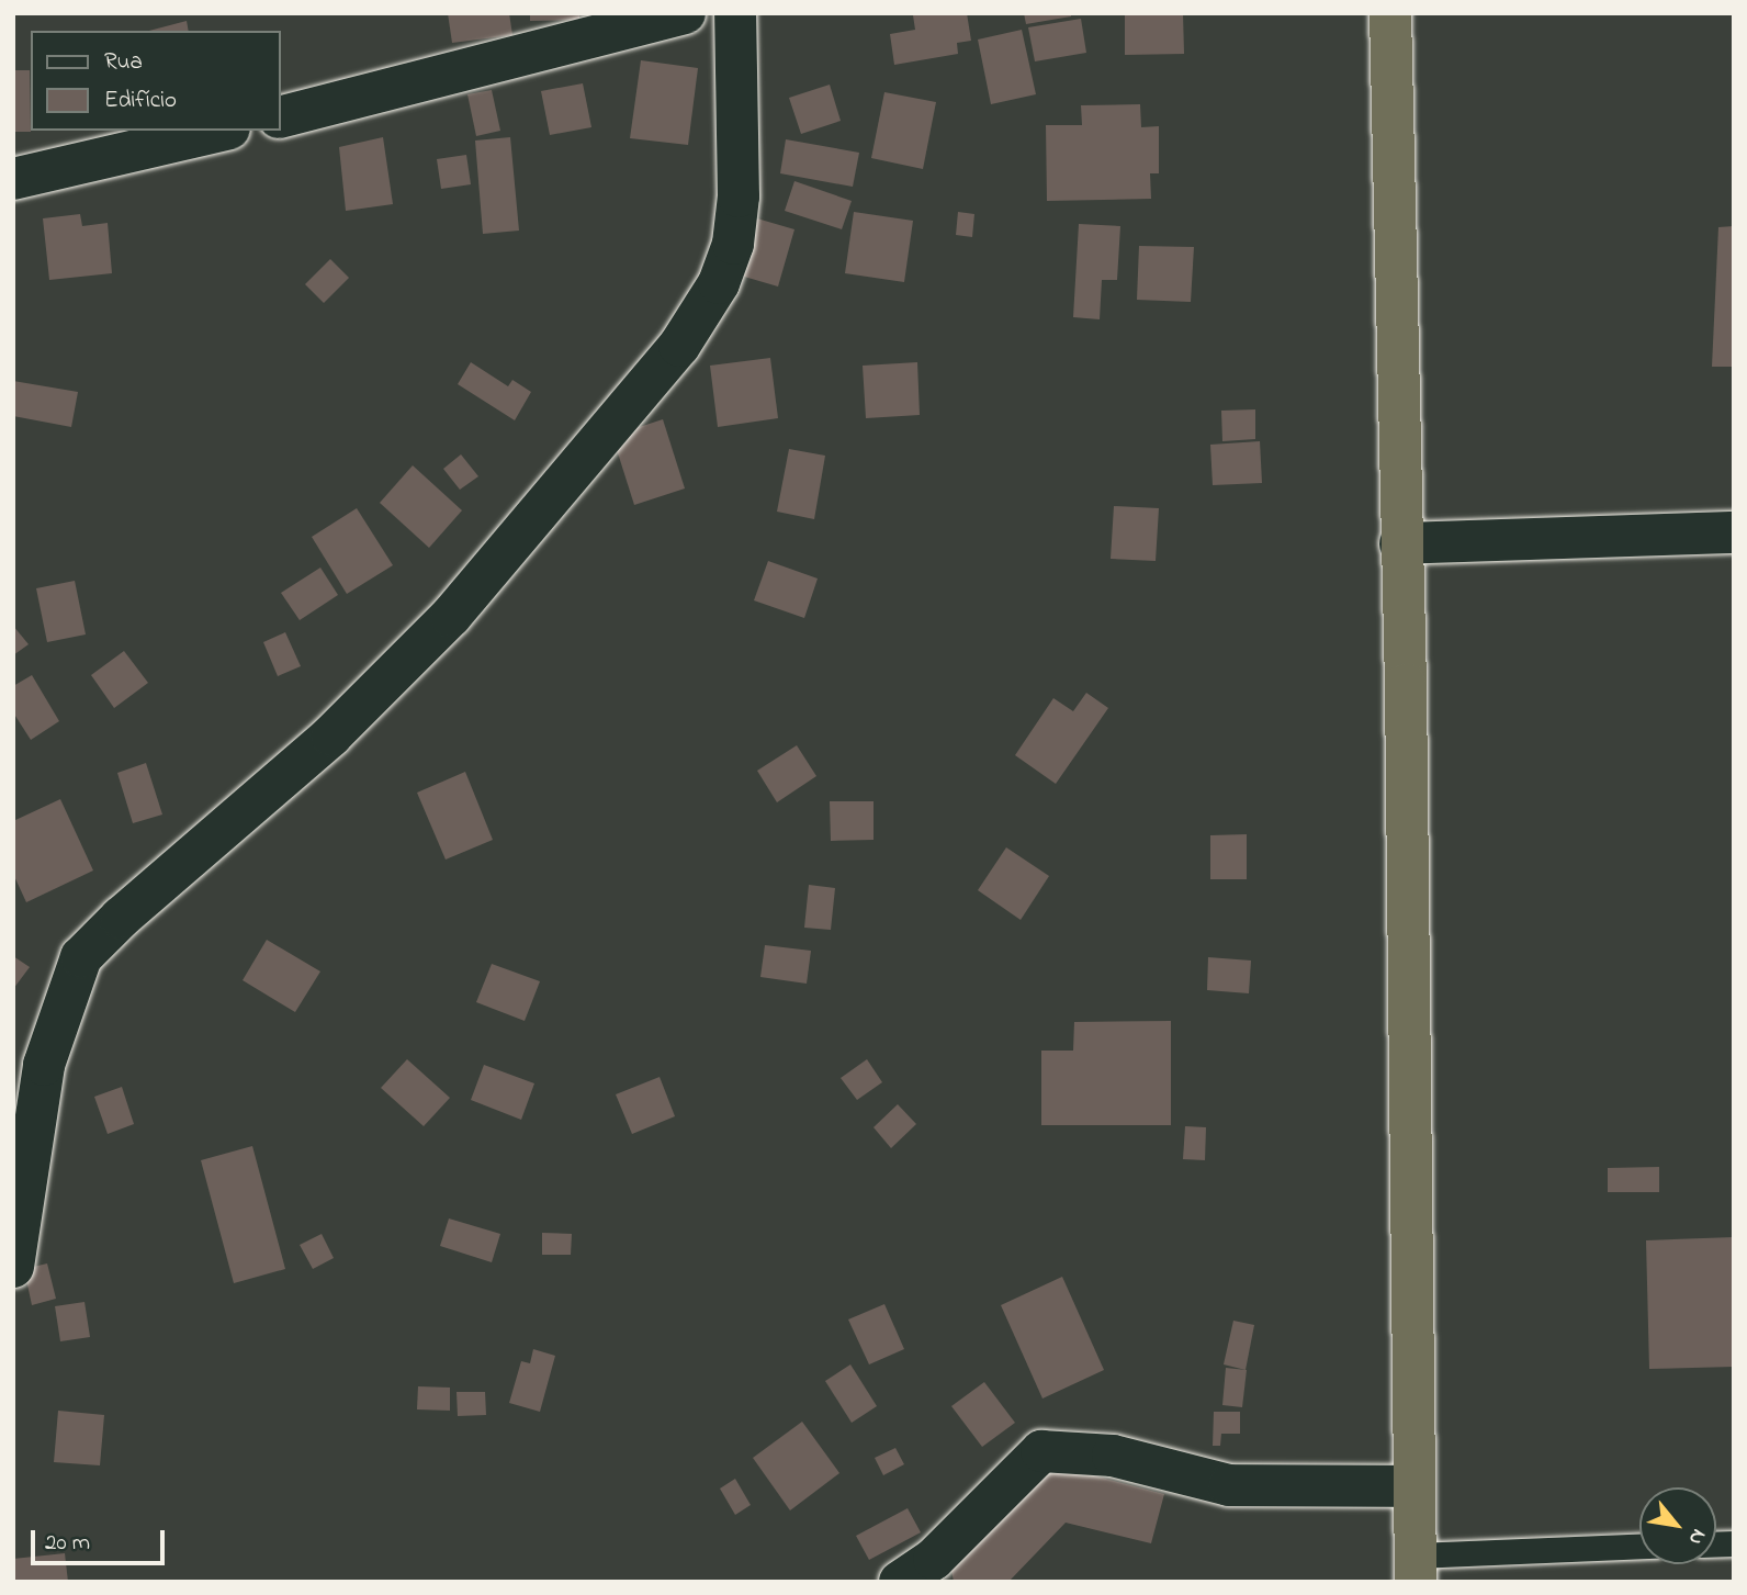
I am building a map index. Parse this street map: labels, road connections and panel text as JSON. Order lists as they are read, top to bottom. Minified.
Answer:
{"legend":["Rua","Edifício"],"scale_bar":"20 m","north":"bottom right"}
